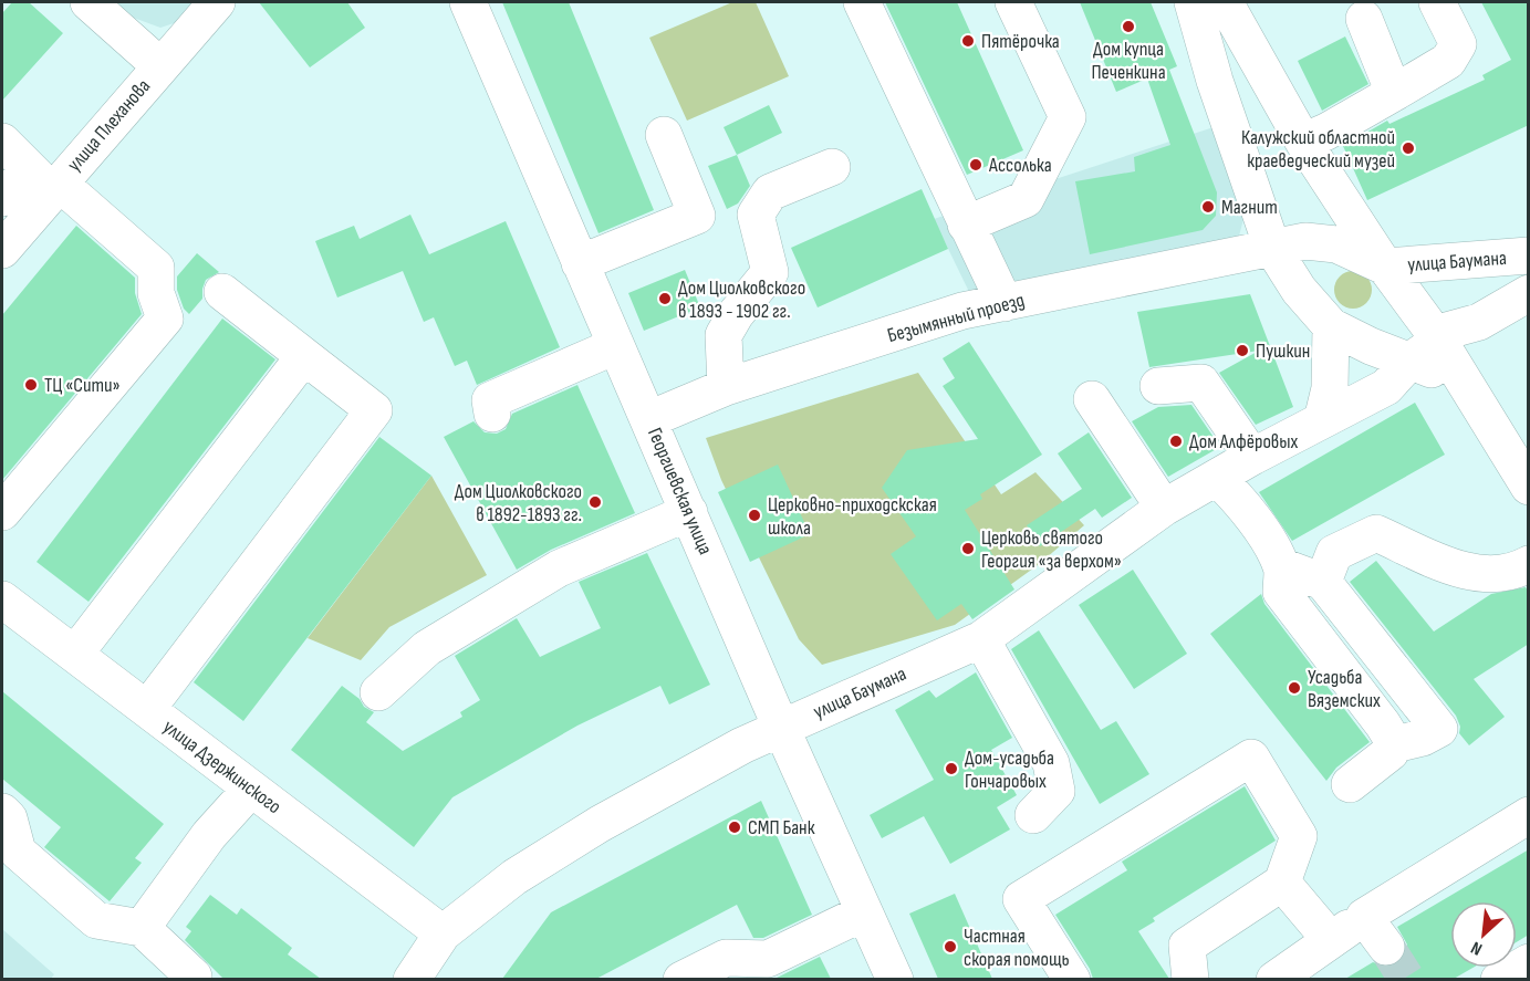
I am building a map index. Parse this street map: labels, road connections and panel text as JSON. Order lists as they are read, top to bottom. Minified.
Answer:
{"streets":{"street":["улица Плеханова","улица Баумана","Безымянный проезд","Георгиевская улица","улица Дзержинского"]},"crossings":[["улица Баумана","Безымянный проезд"],["улица Баумана","Георгиевская улица"],["улица Баумана","улица Дзержинского"],["Безымянный проезд","Георгиевская улица"]],"places":["Дом купца Печенкина","Пятёрочка","Калужский областной краеведческий музей","Ассолька","Магнит","Дом Циолковского в 1893 - 1902 гг.","Пушкин","ТЦ «Сити»","Дом Алфёровых","Дом Циолковского в 1892-1893 гг.","Церковно-приходскская школа","Церковь святого Георгия «за верхом»","Усадьба Вяземских","Дом-усадьба Гончаровых","СМП Банк","Частная скорая помощь"],"north":"bottom left"}
